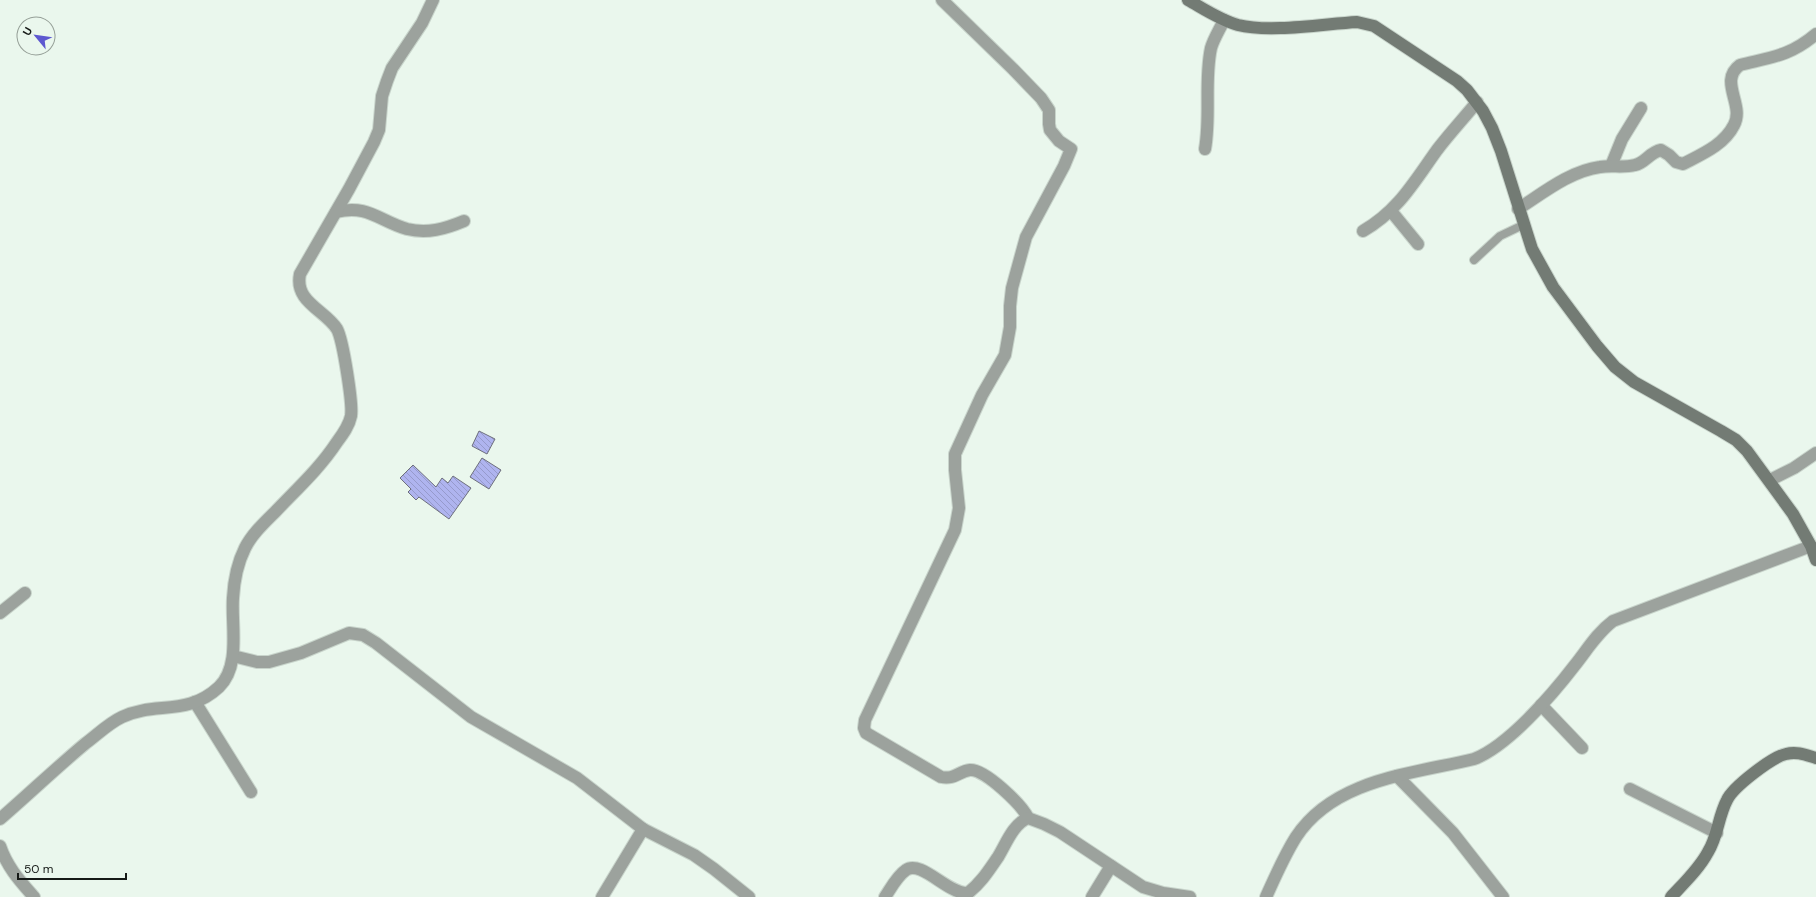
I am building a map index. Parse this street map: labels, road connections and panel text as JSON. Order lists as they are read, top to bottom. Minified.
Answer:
{"scale_bar":"50 m","north":"top left"}
